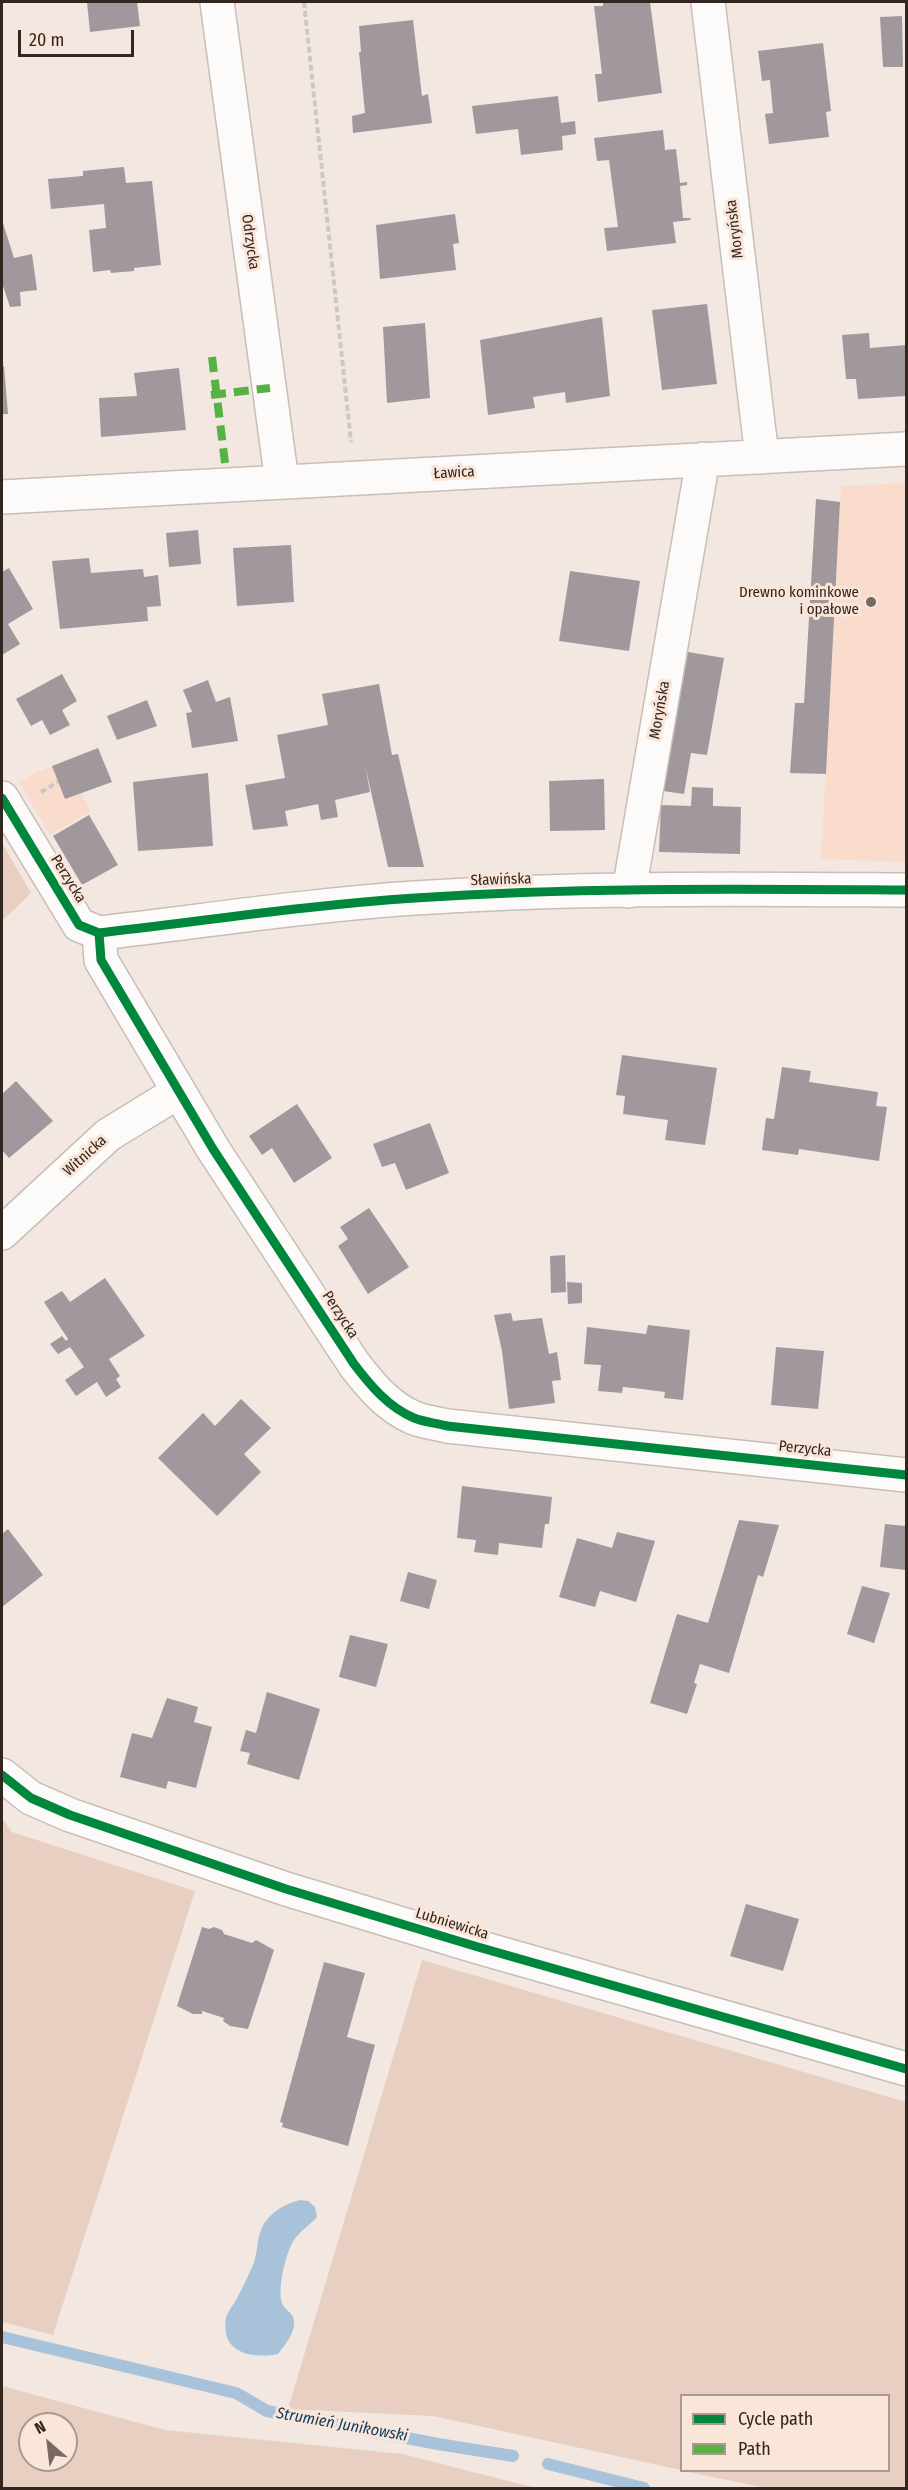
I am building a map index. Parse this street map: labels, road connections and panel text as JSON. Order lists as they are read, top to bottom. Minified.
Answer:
{"streets":{"street":["Moryńska","Odrzycka","Ławica","Perzycka","Sławińska","Witnicka","Lubniewicka"]},"crossings":[["Moryńska","Ławica"],["Moryńska","Sławińska"],["Odrzycka","Ławica"],["Perzycka","Sławińska"],["Perzycka","Witnicka"]],"water":["Strumień Junikowski"],"places":["Drewno kominkowe i opałowe"],"legend":["Cycle path","Path"],"scale_bar":"20 m","north":"top left"}
